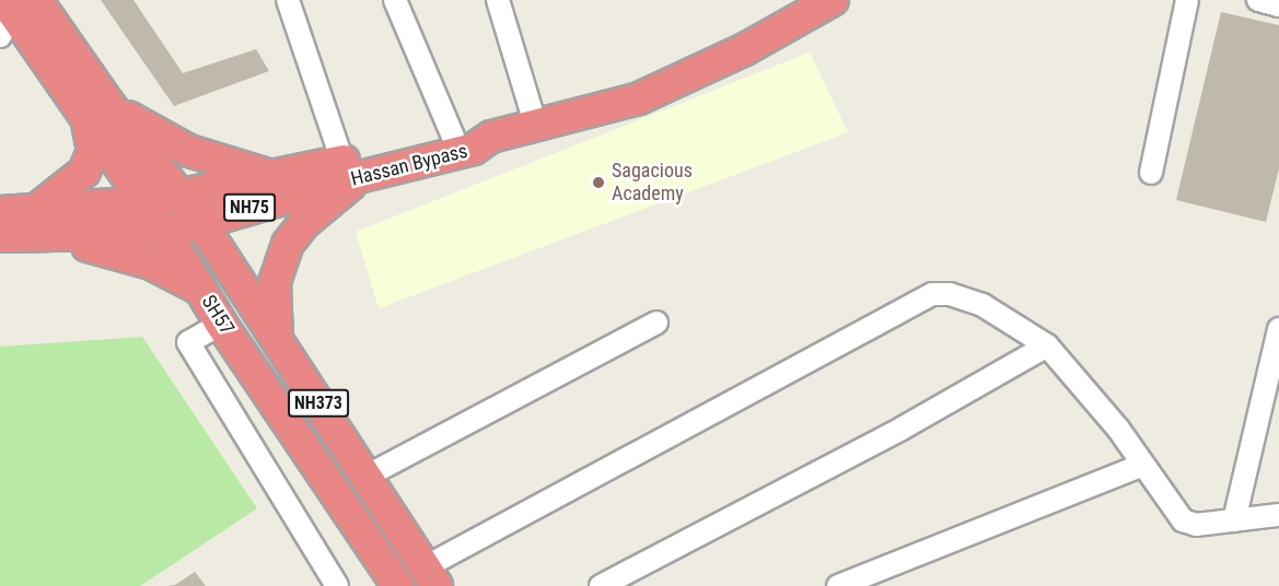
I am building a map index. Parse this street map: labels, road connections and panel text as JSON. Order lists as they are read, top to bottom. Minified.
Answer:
{"streets":{"highway":["Hassan Bypass","NH75","SH57","NH373"]},"crossings":[["Hassan Bypass","NH75"],["Hassan Bypass","SH57"],["Hassan Bypass","NH373"],["NH75","SH57"],["NH75","NH373"],["SH57","NH373"]],"places":["Sagacious Academy"]}
